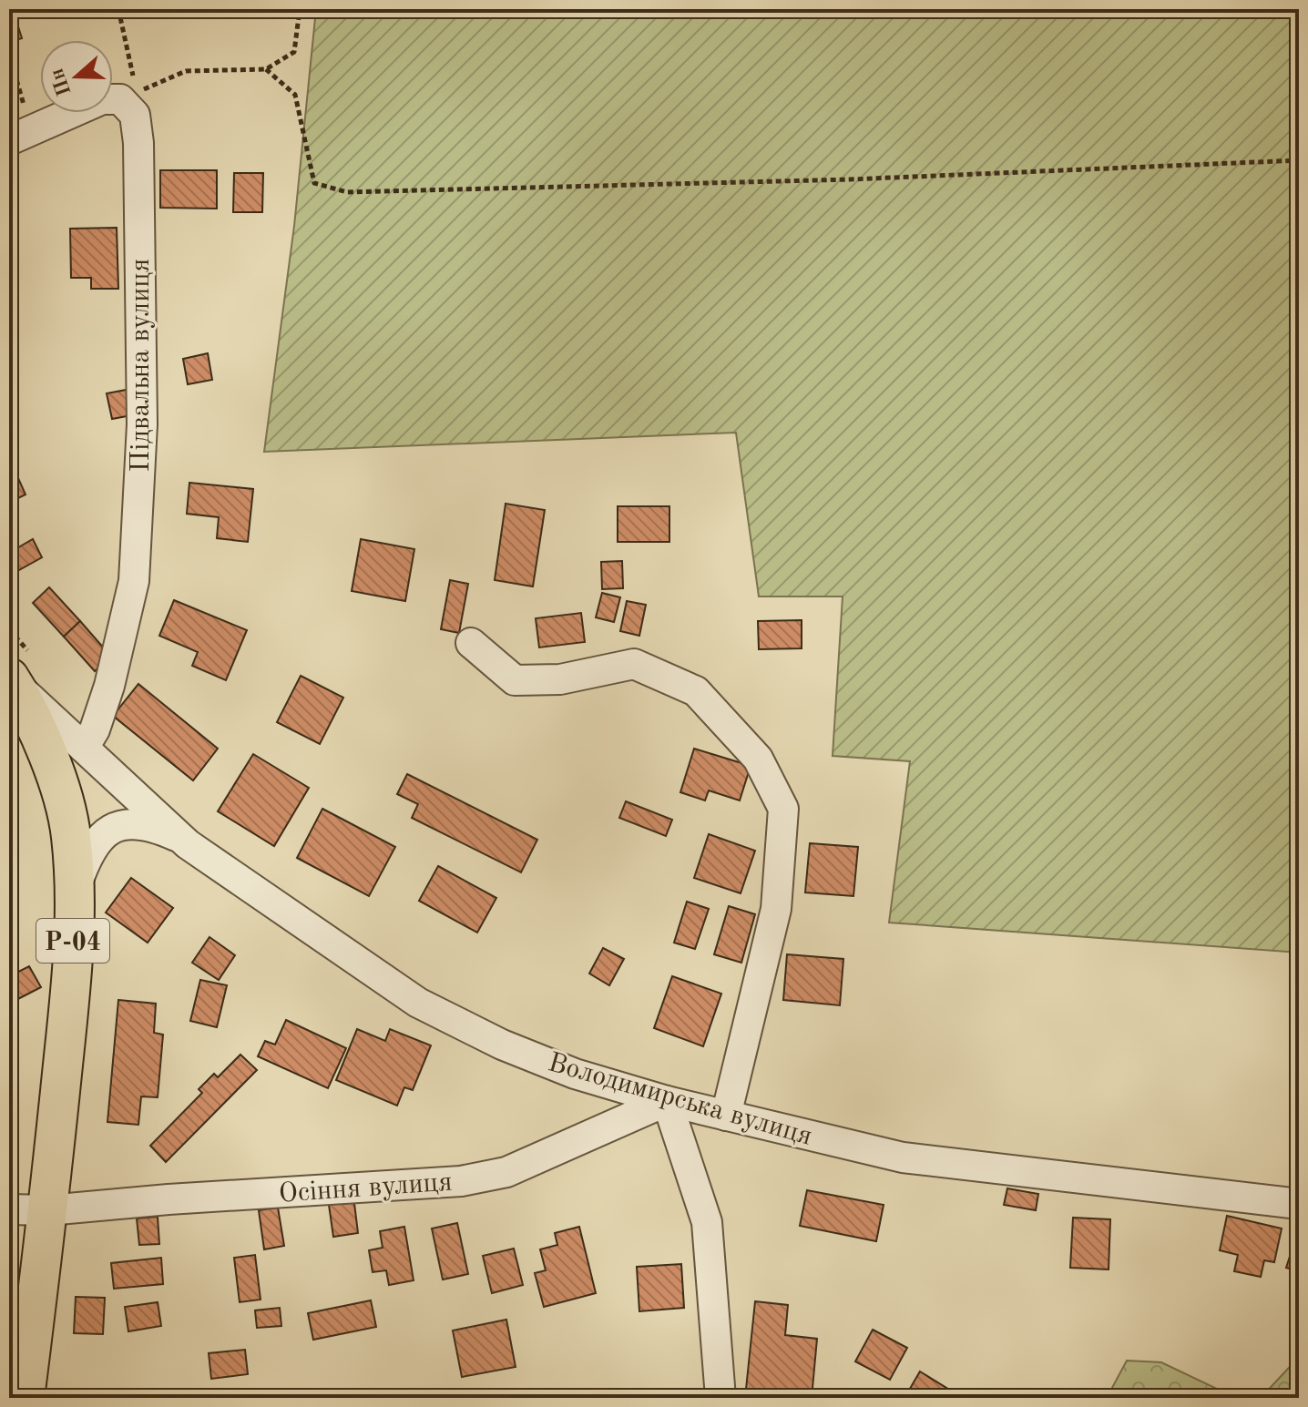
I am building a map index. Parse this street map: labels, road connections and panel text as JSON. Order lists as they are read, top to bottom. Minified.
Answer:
{"streets":{"main road":["Р-04"],"street":["Підвальна вулиця","Володимирська вулиця","Осіння вулиця"]},"crossings":[["Підвальна вулиця","Володимирська вулиця"],["Р-04","Володимирська вулиця"],["Р-04","Осіння вулиця"],["Володимирська вулиця","Осіння вулиця"]],"north":"left"}
